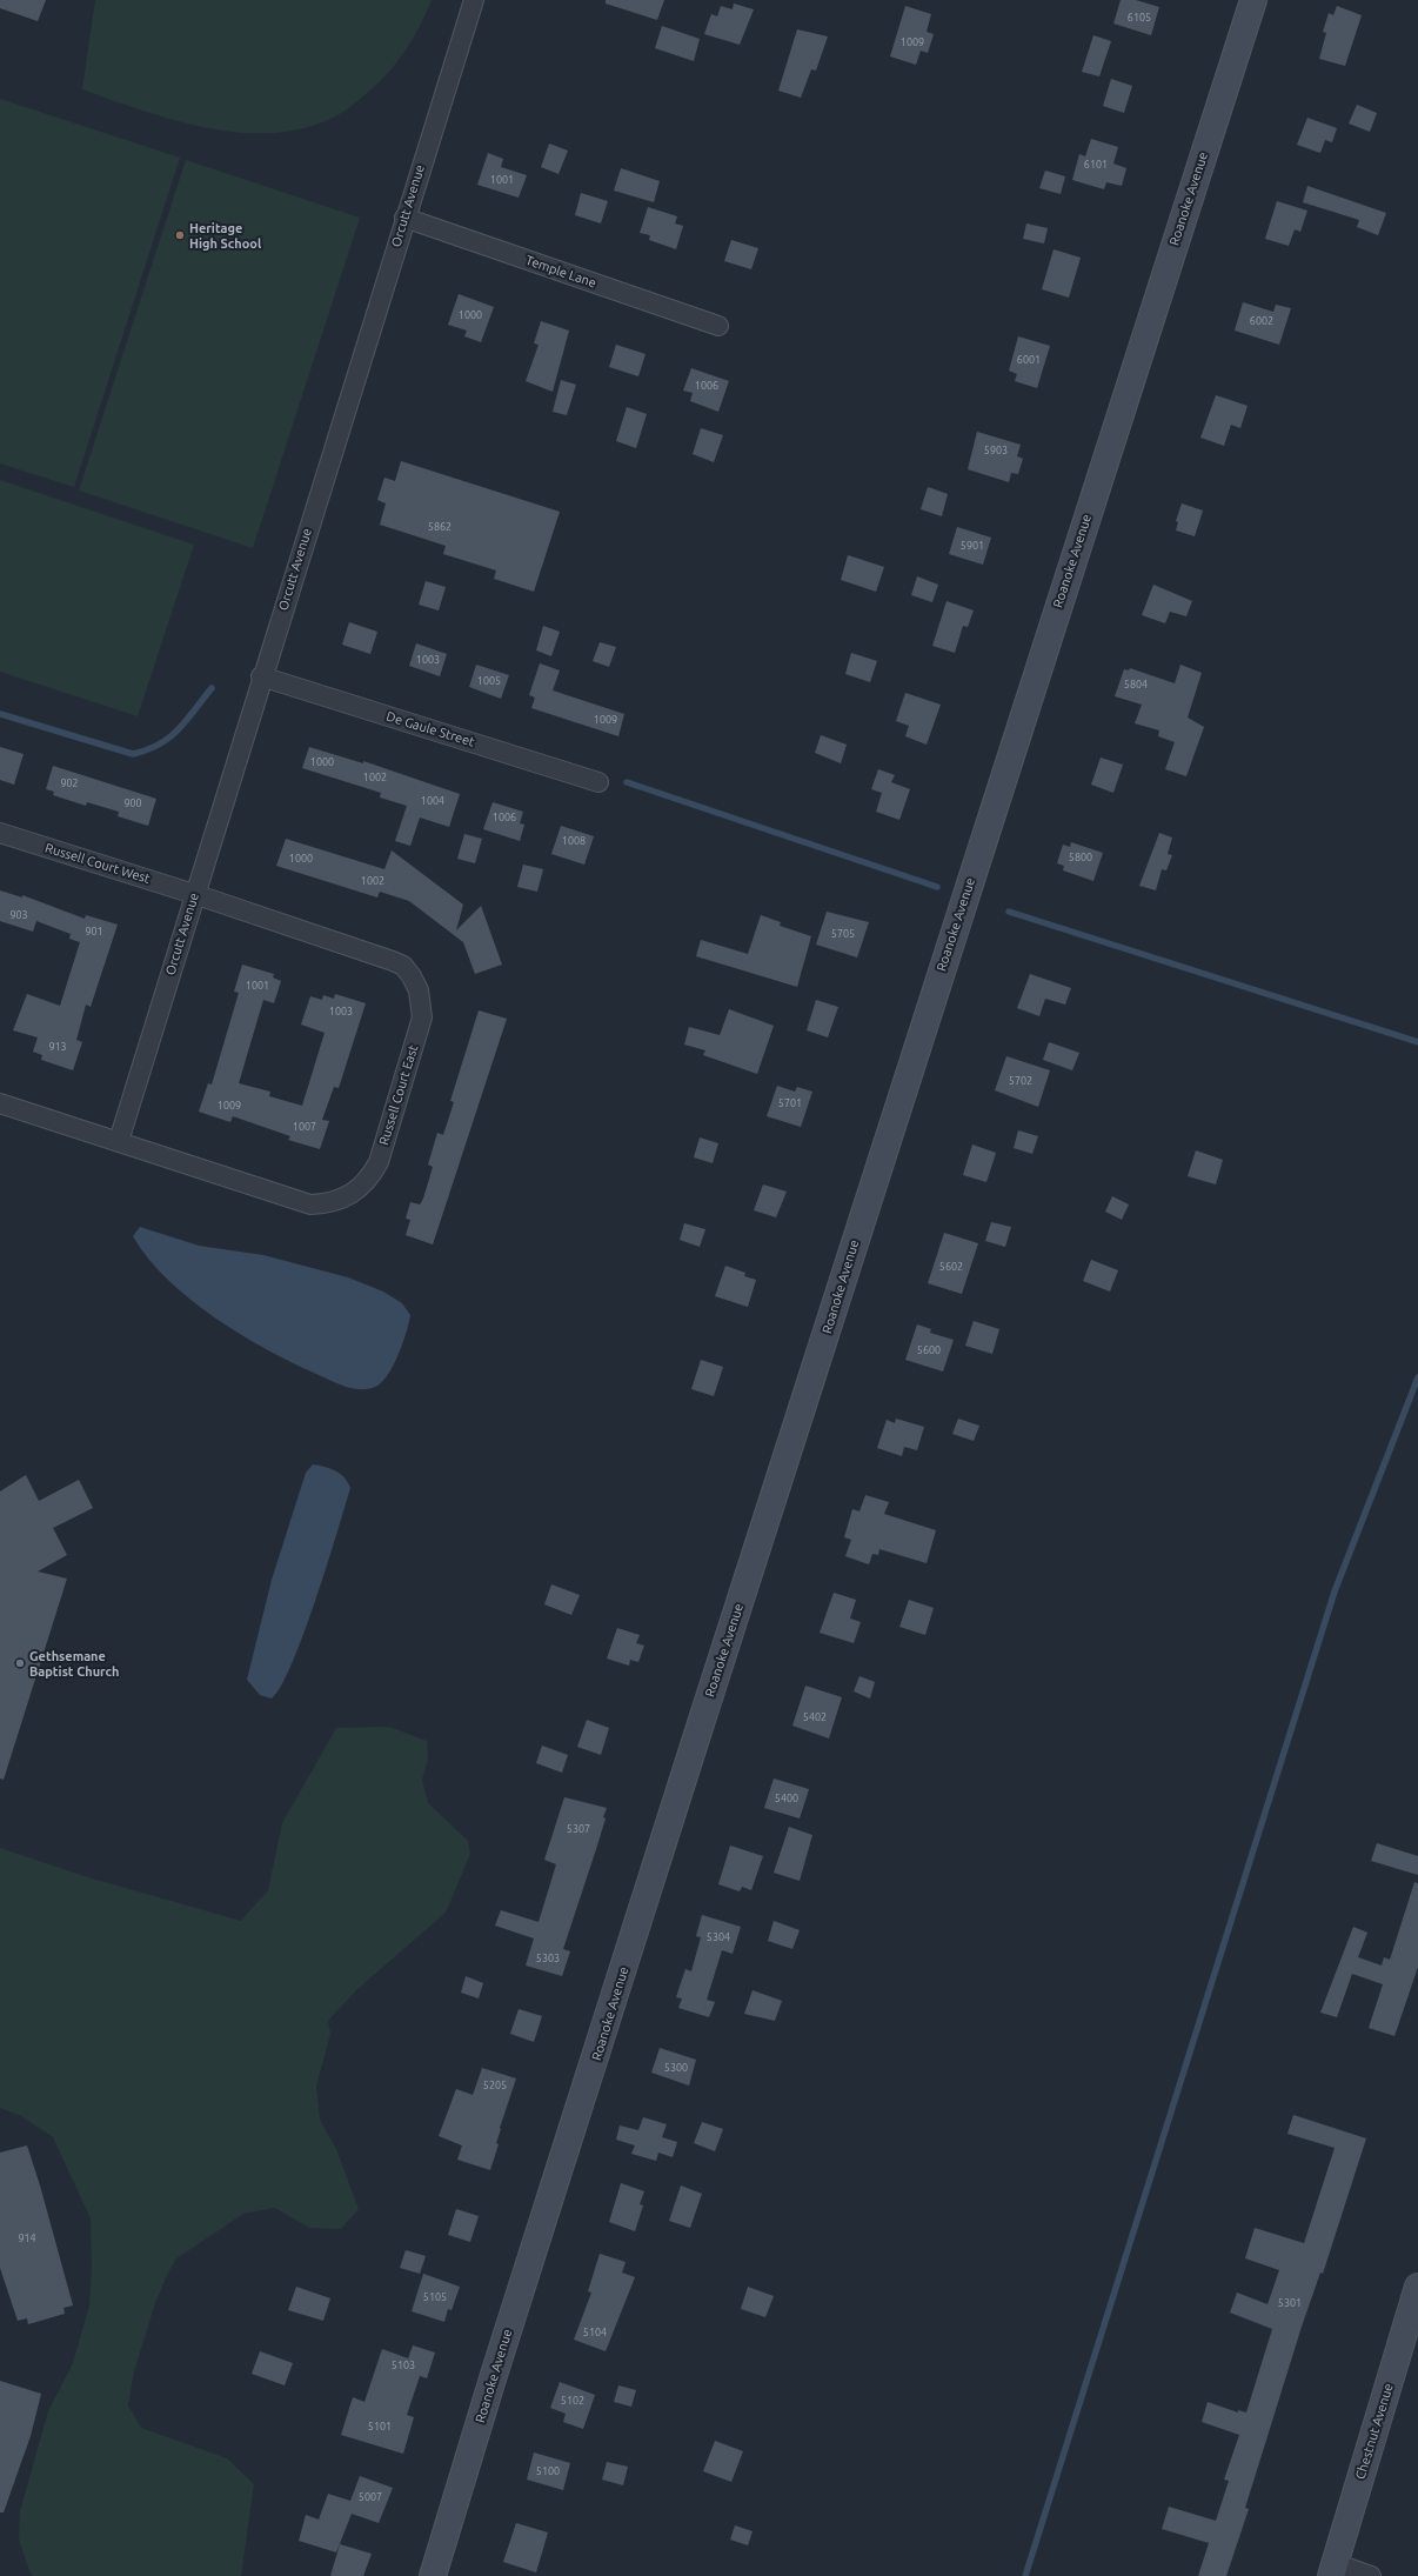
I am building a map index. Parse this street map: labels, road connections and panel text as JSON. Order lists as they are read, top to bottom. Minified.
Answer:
{"streets":{"street":["Roanoke Avenue","Orcutt Avenue","Temple Lane","De Gaule Street","Russell Court West","Russell Court East","Chestnut Avenue"]},"crossings":[["Orcutt Avenue","Temple Lane"],["Orcutt Avenue","De Gaule Street"],["Orcutt Avenue","Russell Court West"],["Orcutt Avenue","Russell Court East"],["Russell Court West","Russell Court East"]],"places":["Heritage High School","Gethsemane Baptist Church"],"house_numbers":["6105","1009","6101","1001","1000","6002","6001","1006","5903","5862","5901","1003","1005","5804","1009","1000","1002","902","1004","900","1006","1008","5800","1000","1002","903","901","5705","1001","1003","913","5702","5701","1009","1007","5602","5600","5402","5400","5307","5304","5303","5300","5205","914","5105","5301","5104","5103","5102","5101","5100","5007"]}
